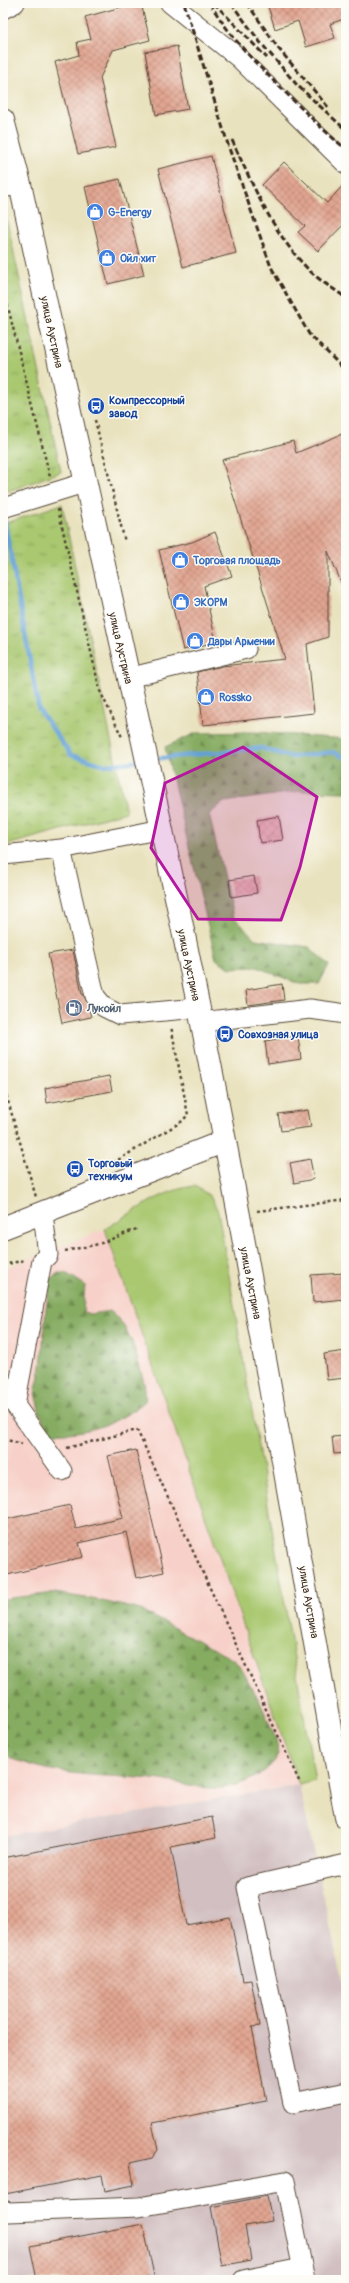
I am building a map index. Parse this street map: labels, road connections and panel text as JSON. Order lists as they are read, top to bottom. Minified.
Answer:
{"streets":{"main road":["улица Аустрина"]},"places":{"shop":["G-Energy","Ойл хит","Торговая площадь","ЭКОРМ","Дары Армении","Rossko"],"bus stop":["Компрессорный завод","Совхозная улица","Торговый техникум"],"fuel station":["Лукойл"]}}
